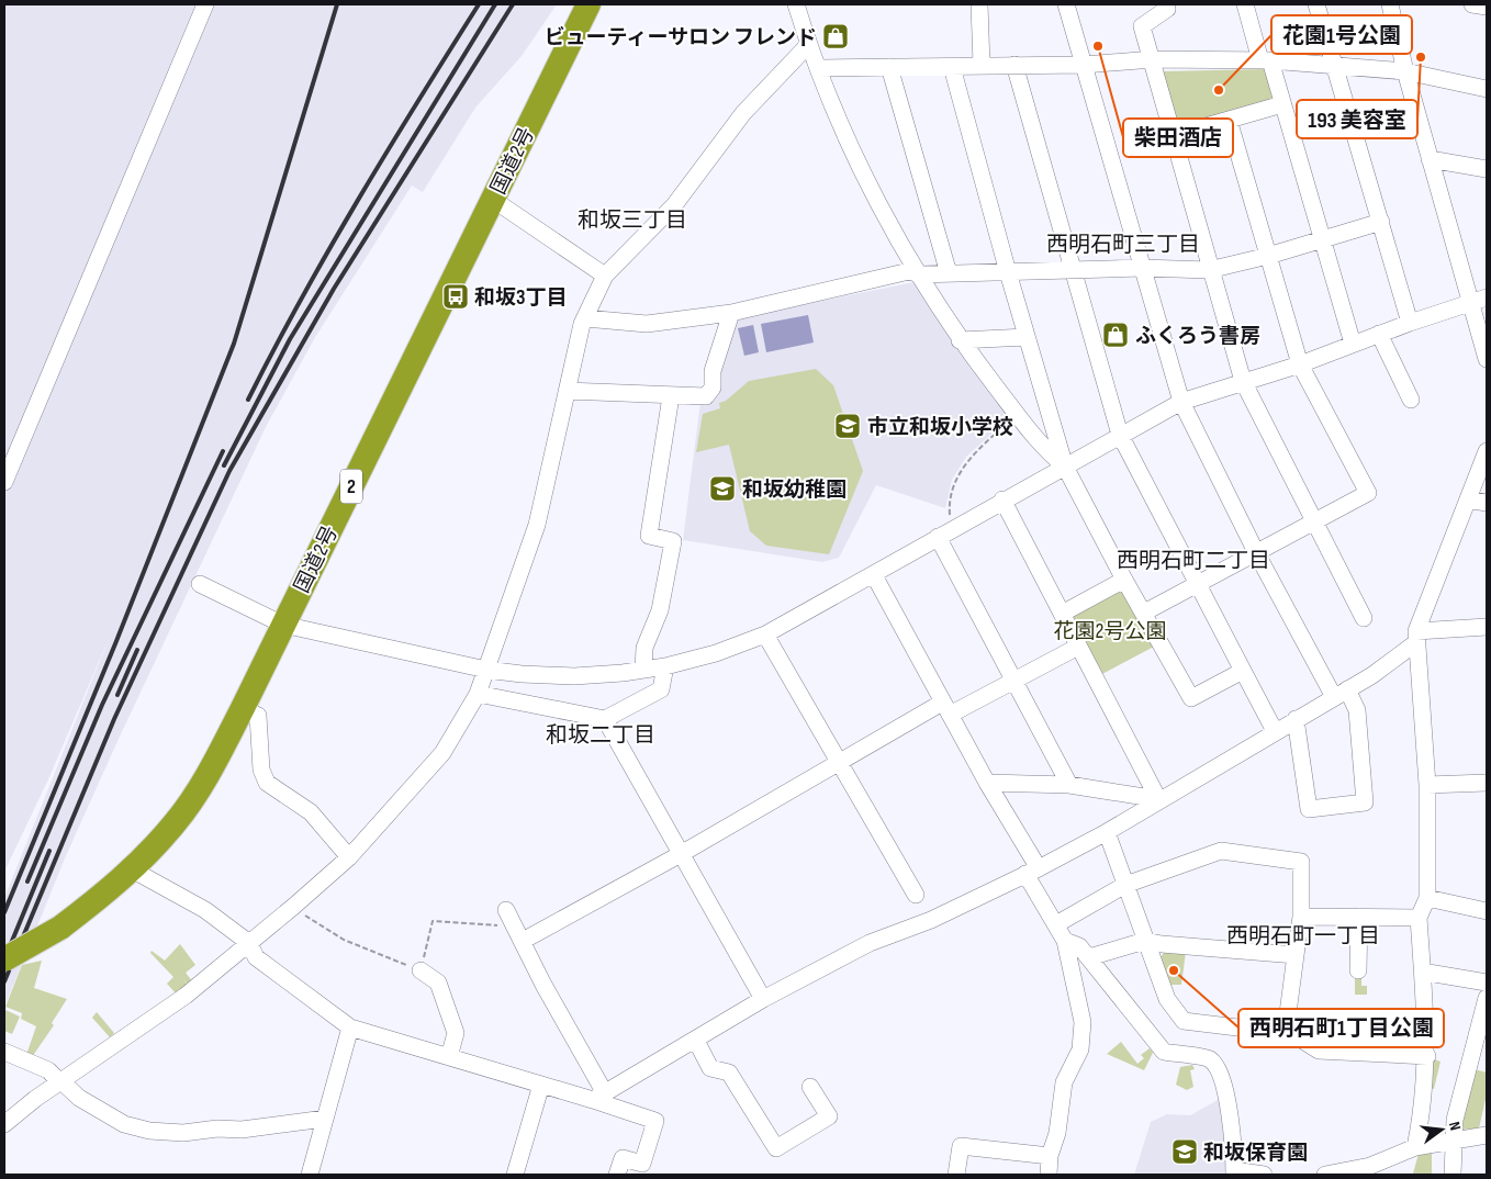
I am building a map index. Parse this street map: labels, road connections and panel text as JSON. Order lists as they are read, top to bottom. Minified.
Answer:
{"streets":{"highway":["国道2号","2"]},"districts":["和坂三丁目","西明石町三丁目","西明石町二丁目","和坂二丁目","西明石町一丁目"],"parks":["花園2号公園"],"places":{"shop":["ビューティーサロン フレンド","ふくろう書房"],"other":["柴田酒店","193 美容室","花園1号公園","西明石町1丁目公園"],"bus stop":["和坂3丁目"],"school or university":["市立和坂小学校","和坂幼稚園","和坂保育園"]},"north":"right"}
